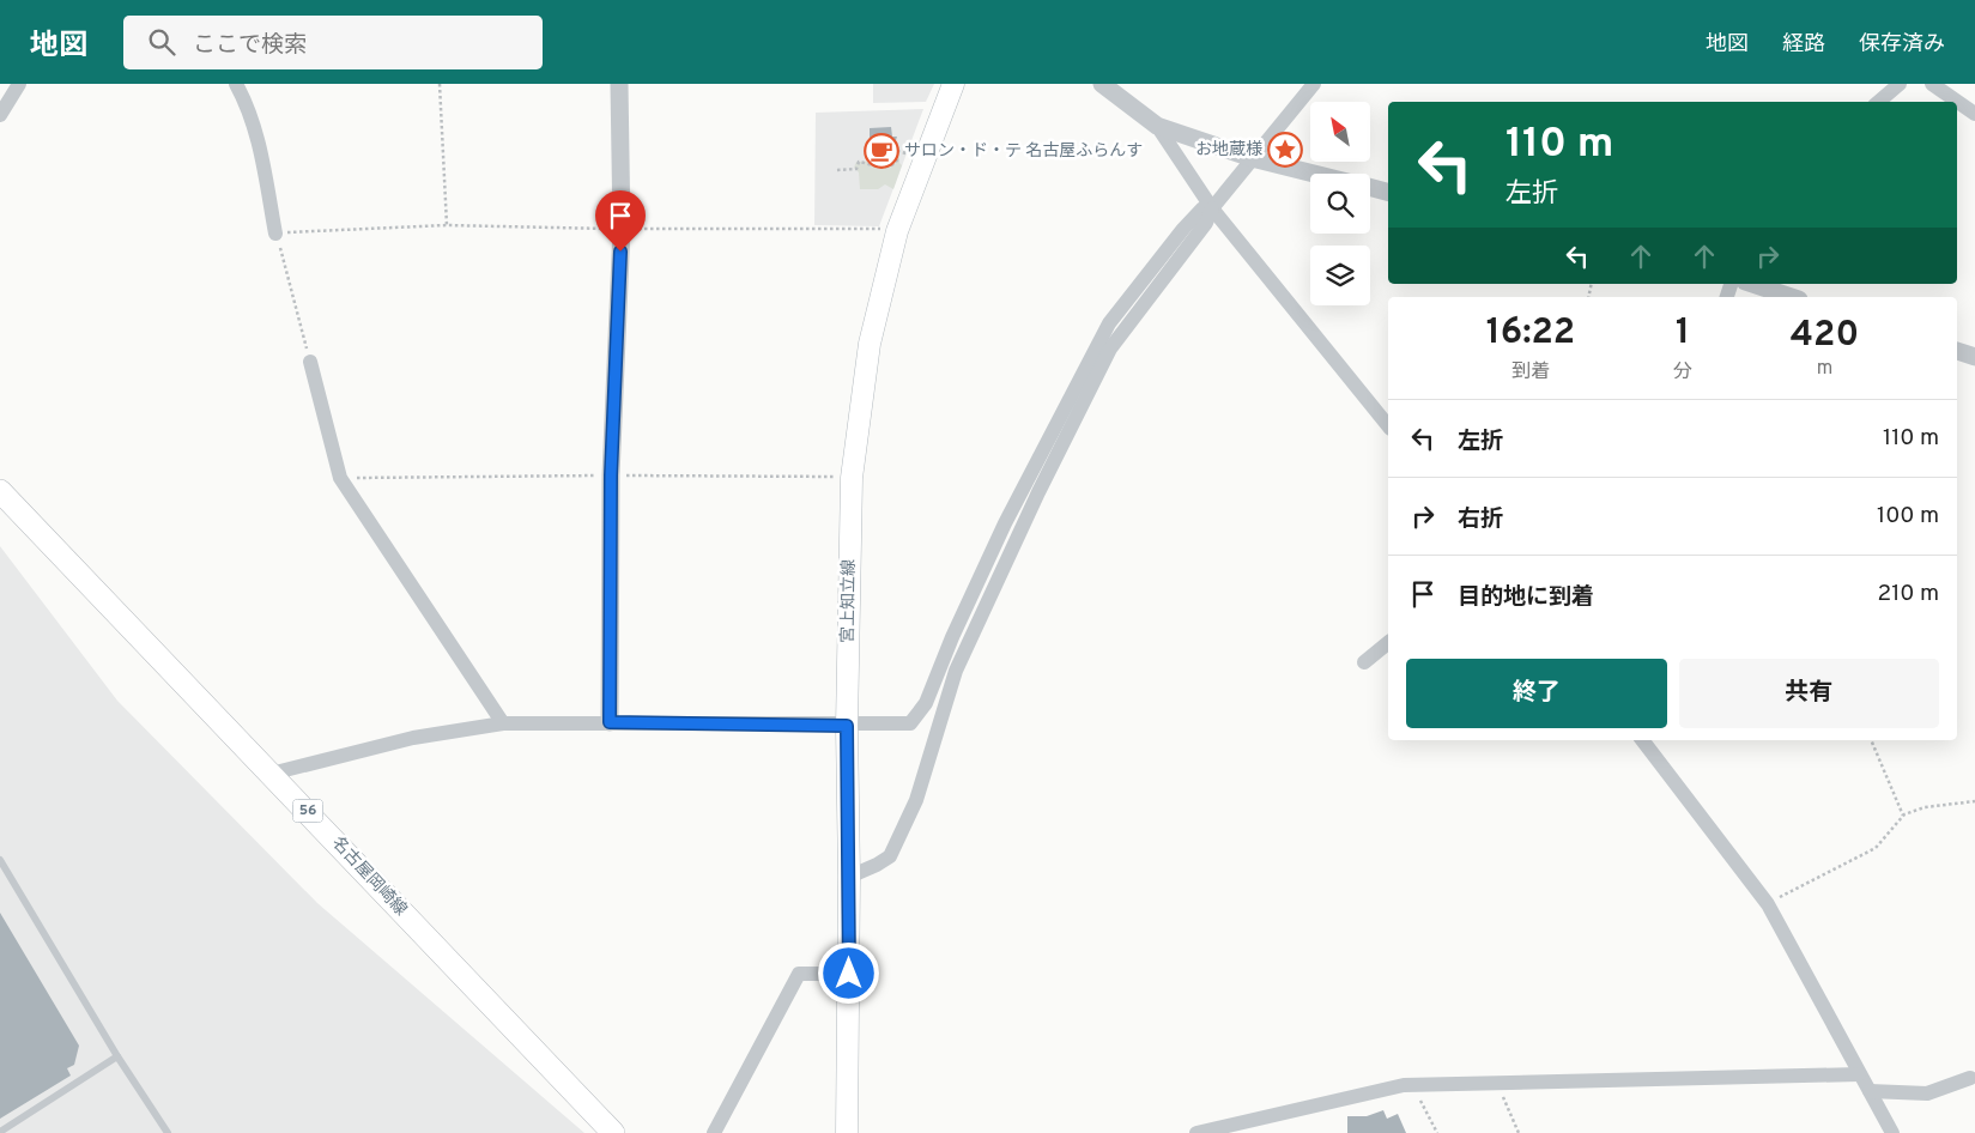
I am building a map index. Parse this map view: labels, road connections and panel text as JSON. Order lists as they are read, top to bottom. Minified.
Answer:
{"streets":{"main road":["宮上知立線","56","名古屋岡崎線"]},"places":{"place":["お地蔵様"],"cafe":["サロン・ド・テ 名古屋ふらんす"]},"north":"top left","page":{"header":"地図","search":"ここで検索","nav":["地図","経路","保存済み"],"turn":["110 m","左折"],"eta":["16:22","到着","1","分","420","m"],"list":[{"name":"左折","value":"110 m"},{"name":"右折","value":"100 m"},{"name":"目的地に到着","value":"210 m"}],"buttons":["終了","共有"]}}
